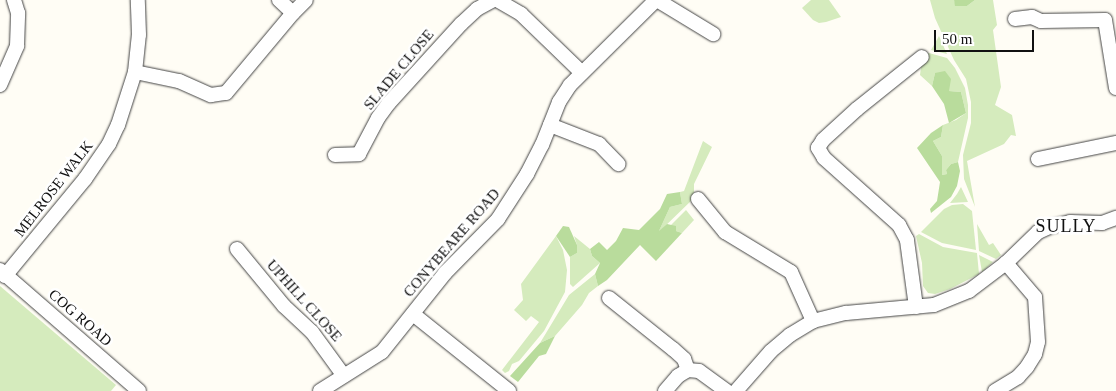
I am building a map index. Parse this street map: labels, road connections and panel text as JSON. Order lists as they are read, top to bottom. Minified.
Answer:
{"streets":{"street":["SLADE CLOSE","MELROSE WALK","CONYBEARE ROAD","UPHILL CLOSE","COG ROAD"]},"crossings":[["SLADE CLOSE","CONYBEARE ROAD"],["MELROSE WALK","COG ROAD"],["CONYBEARE ROAD","UPHILL CLOSE"]],"districts":["SULLY"],"scale_bar":"50 m"}
